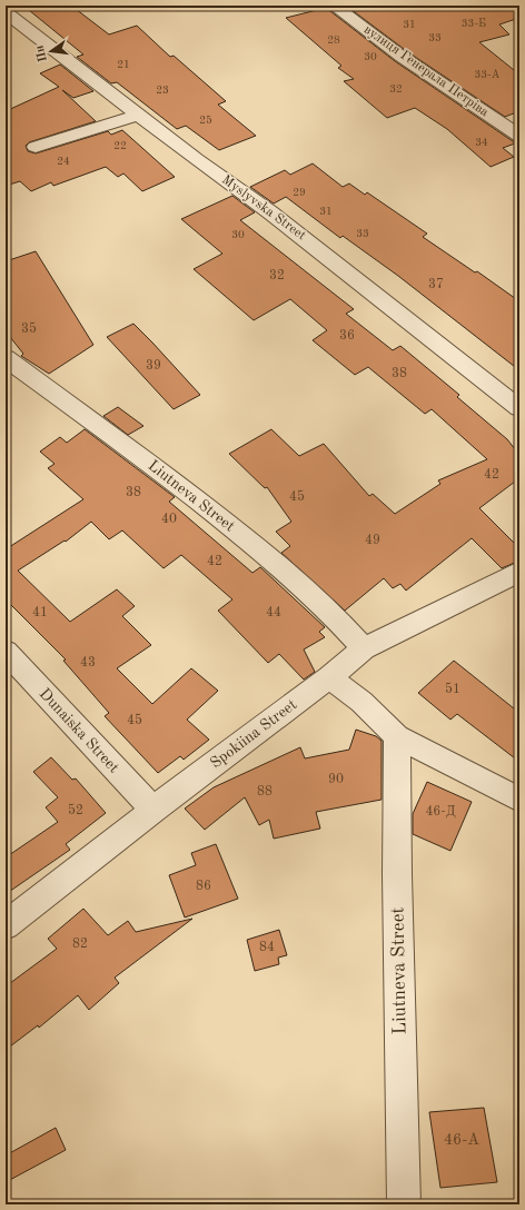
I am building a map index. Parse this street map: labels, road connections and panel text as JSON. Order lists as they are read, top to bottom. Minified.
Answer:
{"streets":{"street":["вулиця Генерала Петріва","Myslyvska Street","Liutneva Street","Dunaiska Street","Spokiina Street"]},"crossings":[["Liutneva Street","Spokiina Street"],["Dunaiska Street","Spokiina Street"]],"house_numbers":["33-Б","31","33","28","30","21","33-А","32","23","25","34","22","24","29","31","33","30","32","37","35","36","39","38","42","38","45","40","49","42","41","44","43","51","45","90","88","52","46-Д","86","82","84","46-А"],"north":"left"}
